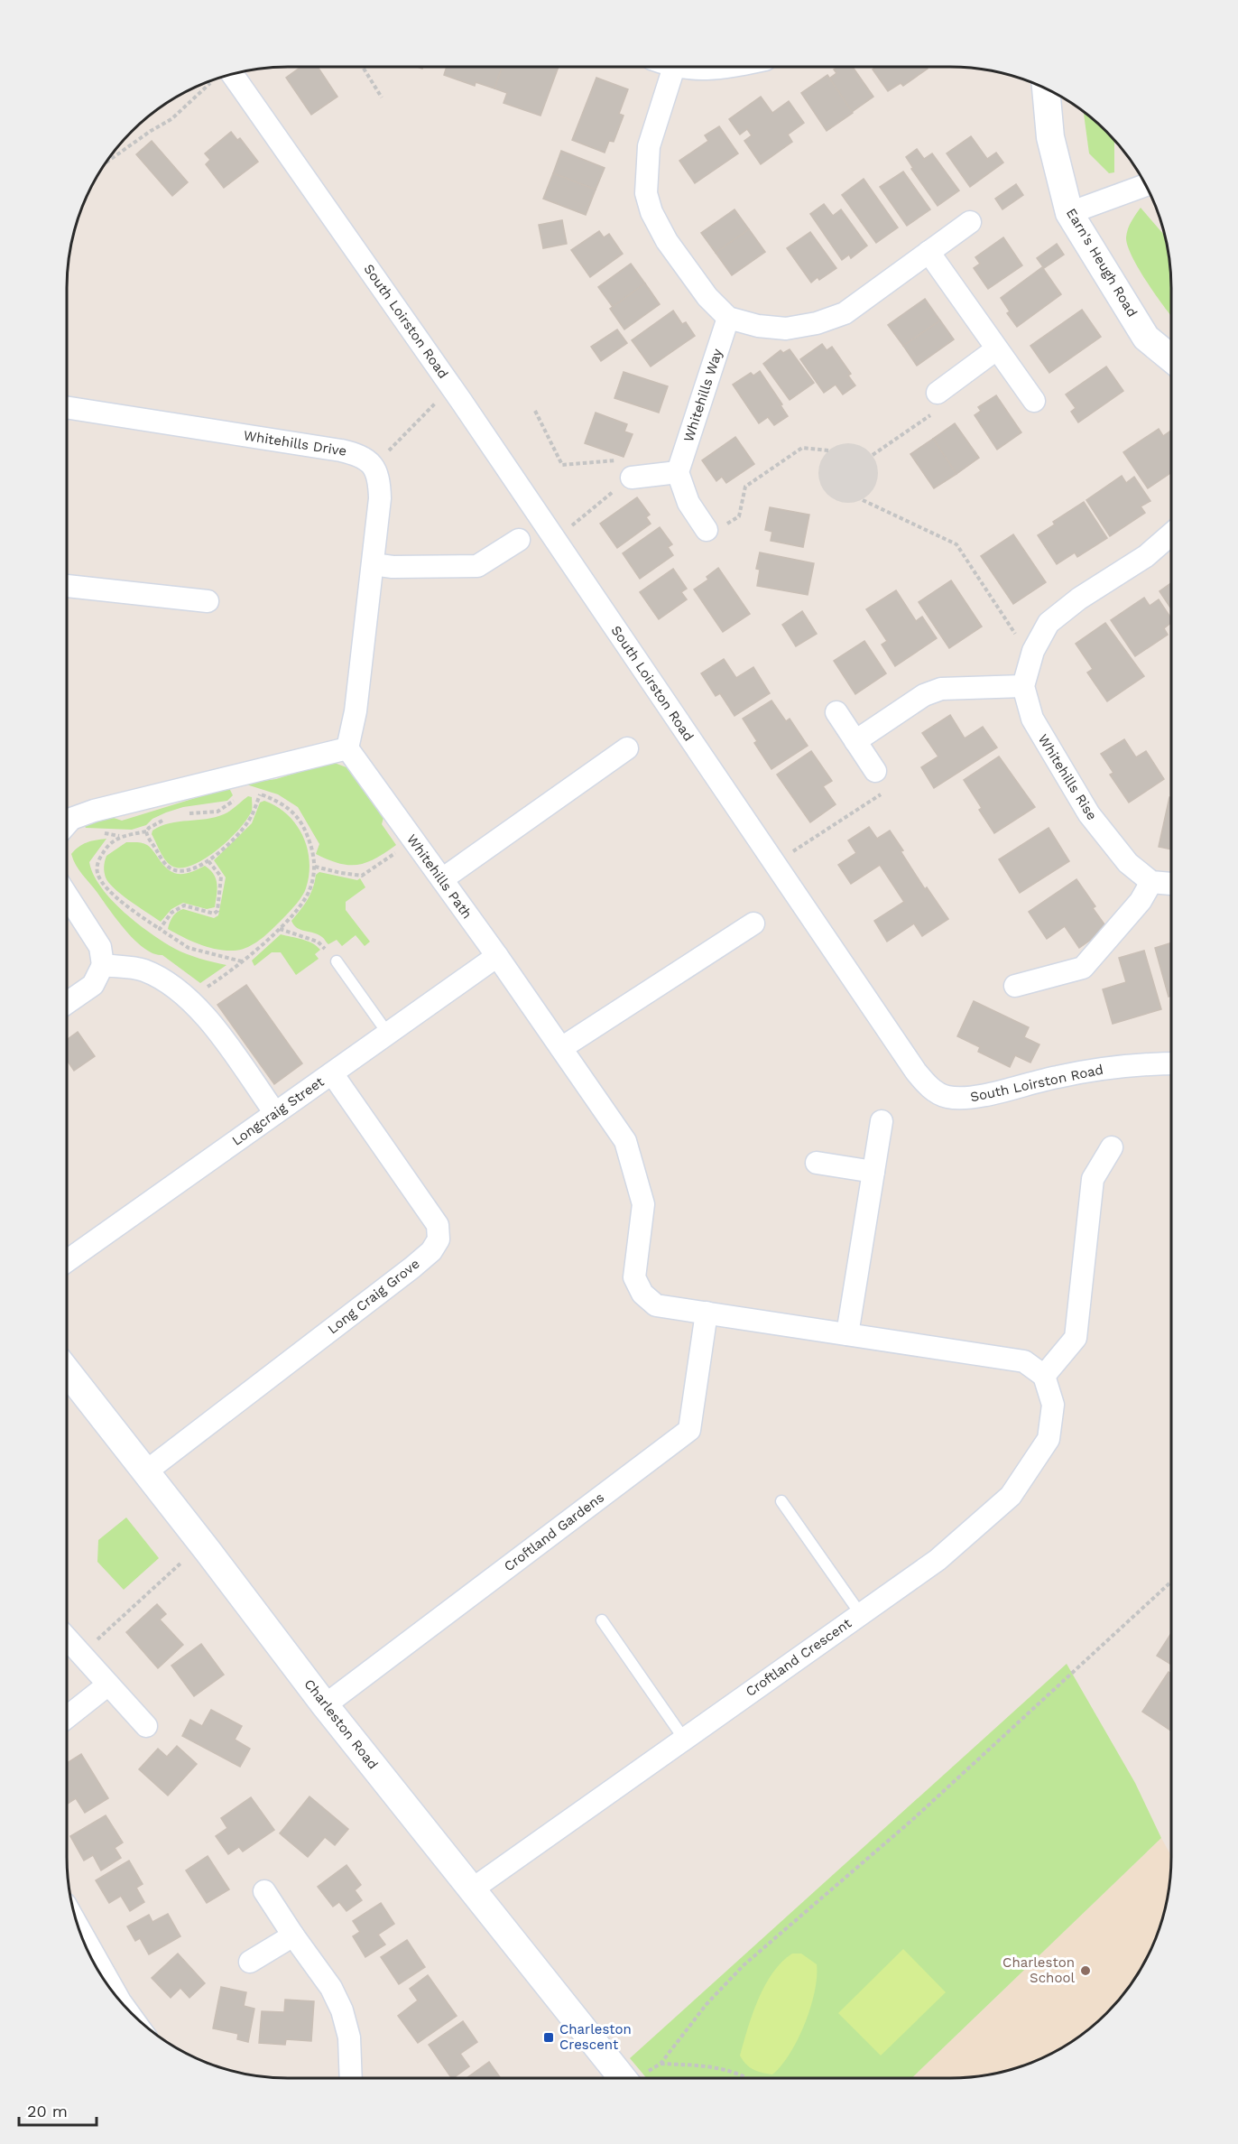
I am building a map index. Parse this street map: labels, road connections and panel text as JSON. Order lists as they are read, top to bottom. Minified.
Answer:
{"streets":{"street":["Earn's Heugh Road","South Loirston Road","Whitehills Way","Whitehills Drive","Whitehills Rise","Whitehills Path","Longcraig Street","Long Craig Grove","Croftland Gardens","Croftland Crescent","Charleston Road"]},"crossings":[["Whitehills Path","Longcraig Street"],["Whitehills Path","Croftland Gardens"],["Longcraig Street","Long Craig Grove"],["Long Craig Grove","Charleston Road"],["Croftland Gardens","Charleston Road"],["Croftland Crescent","Charleston Road"]],"places":{"other":["Charleston School"],"transit":["Charleston Crescent"]},"scale_bar":"20 m"}
